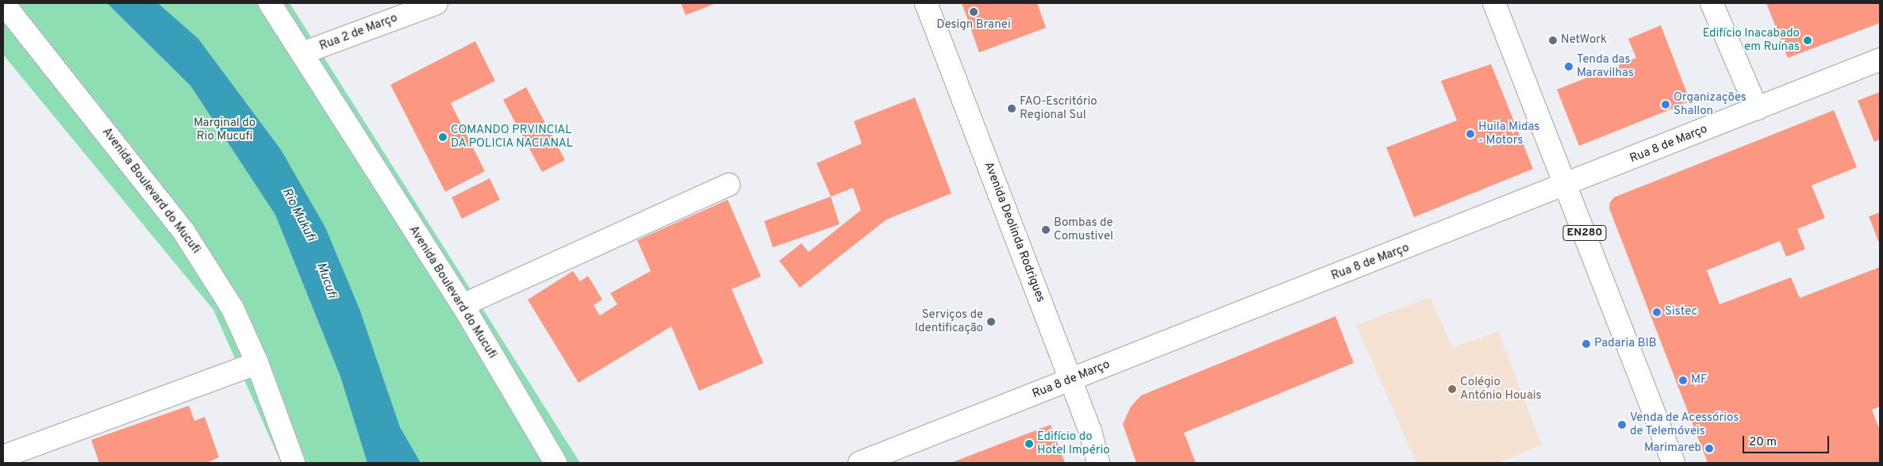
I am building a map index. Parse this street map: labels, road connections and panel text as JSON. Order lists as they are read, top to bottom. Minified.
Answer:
{"streets":{"street":["Rua 2 de Março","Rua 8 de Março","Avenida Boulevard do Mucufi","Avenida Deolinda Rodrigues","EN280"]},"crossings":[["Rua 2 de Março","Avenida Boulevard do Mucufi"],["Rua 8 de Março","Avenida Deolinda Rodrigues"],["Rua 8 de Março","EN280"]],"water":["Rio Mukufi","Mucufi"],"parks":["Marginal do Rio Mucufi"],"places":["Design Branei","NetWork","Edifício Inacabado em Ruínas","Tenda das Maravilhas","Organizações Shallon","FAO-Escritório Regional Sul","Huila Midas - Motors","COMANDO PRVINCIAL DA POLICIA NACIANAL","Bombas de Comustivel","Sistec","Serviços de Identificação","Padaria BIB","MF","Colégio António Houais","Venda de Acessórios de Telemóveis","Edifício do Hotel Império","Marimareb"],"scale_bar":"20 m"}
